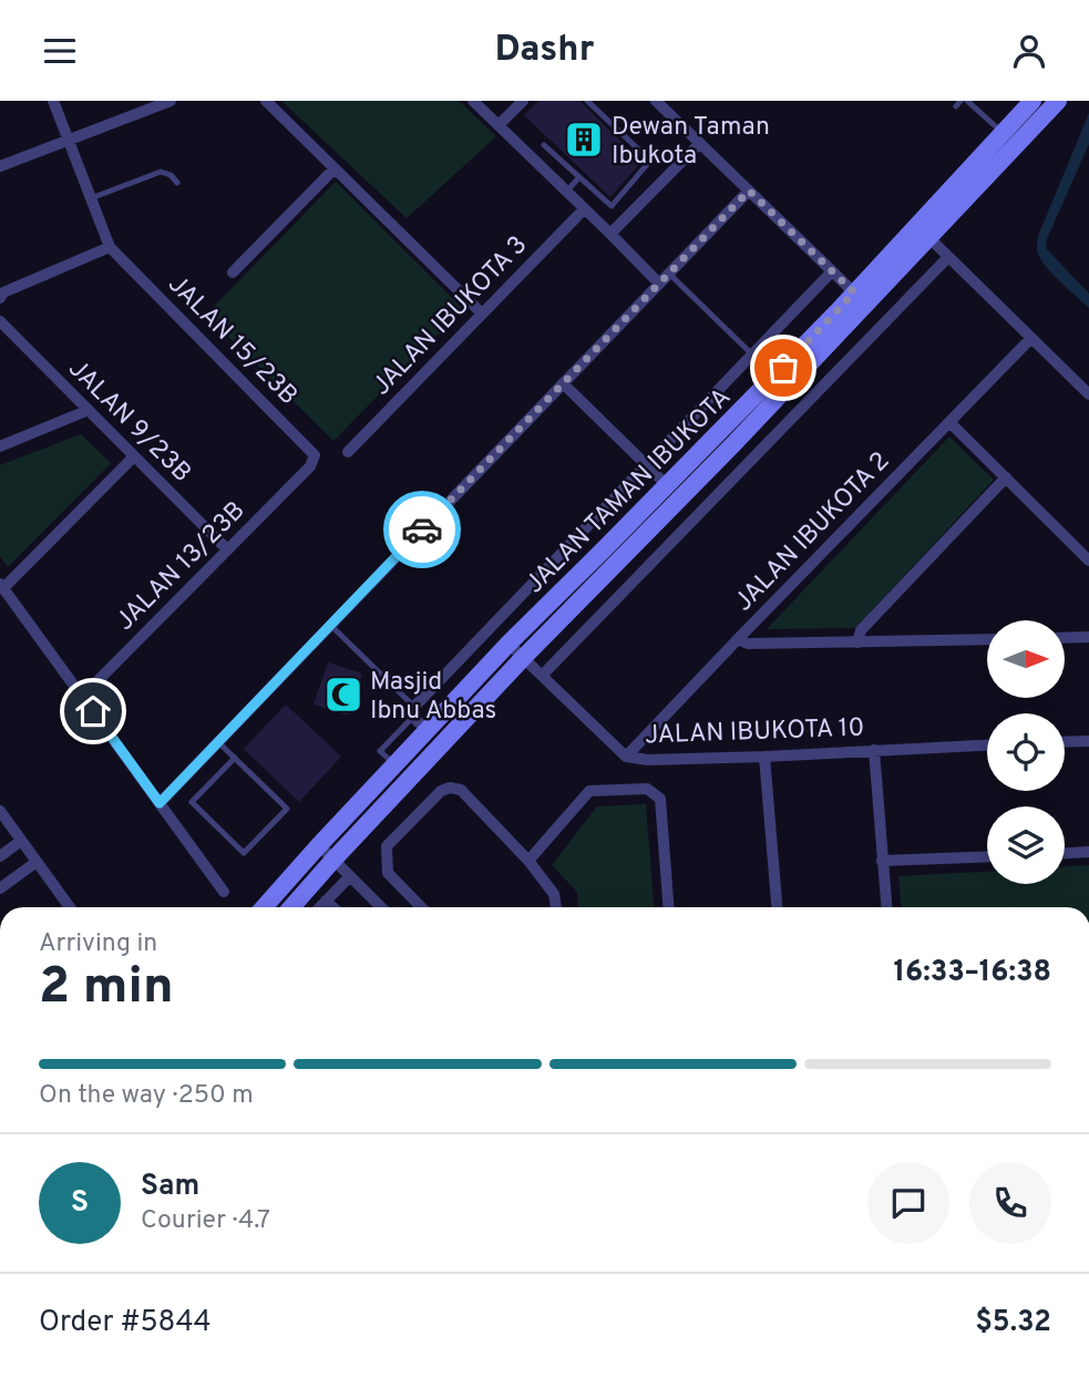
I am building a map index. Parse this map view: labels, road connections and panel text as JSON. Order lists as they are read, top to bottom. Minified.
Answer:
{"streets":{"main road":["JALAN TAMAN IBUKOTA"],"street":["JALAN IBUKOTA 3","JALAN 15/23B","JALAN 9/23B","JALAN IBUKOTA 2","JALAN 13/23B","JALAN IBUKOTA 10"]},"crossings":[["JALAN 15/23B","JALAN 13/23B"],["JALAN 9/23B","JALAN 13/23B"],["JALAN TAMAN IBUKOTA","JALAN IBUKOTA 10"],["JALAN IBUKOTA 2","JALAN IBUKOTA 10"]],"places":{"building":["Dewan Taman Ibukota"],"mosque":["Masjid Ibnu Abbas"]},"north":"right","page":{"header":"Dashr","heading":["2 min","Arriving in","16:33–16:38"],"panel":["Sam","Courier · 4.7","Order #5844","$5.32"],"bar":"On the way · 250 m","round":"S"}}
